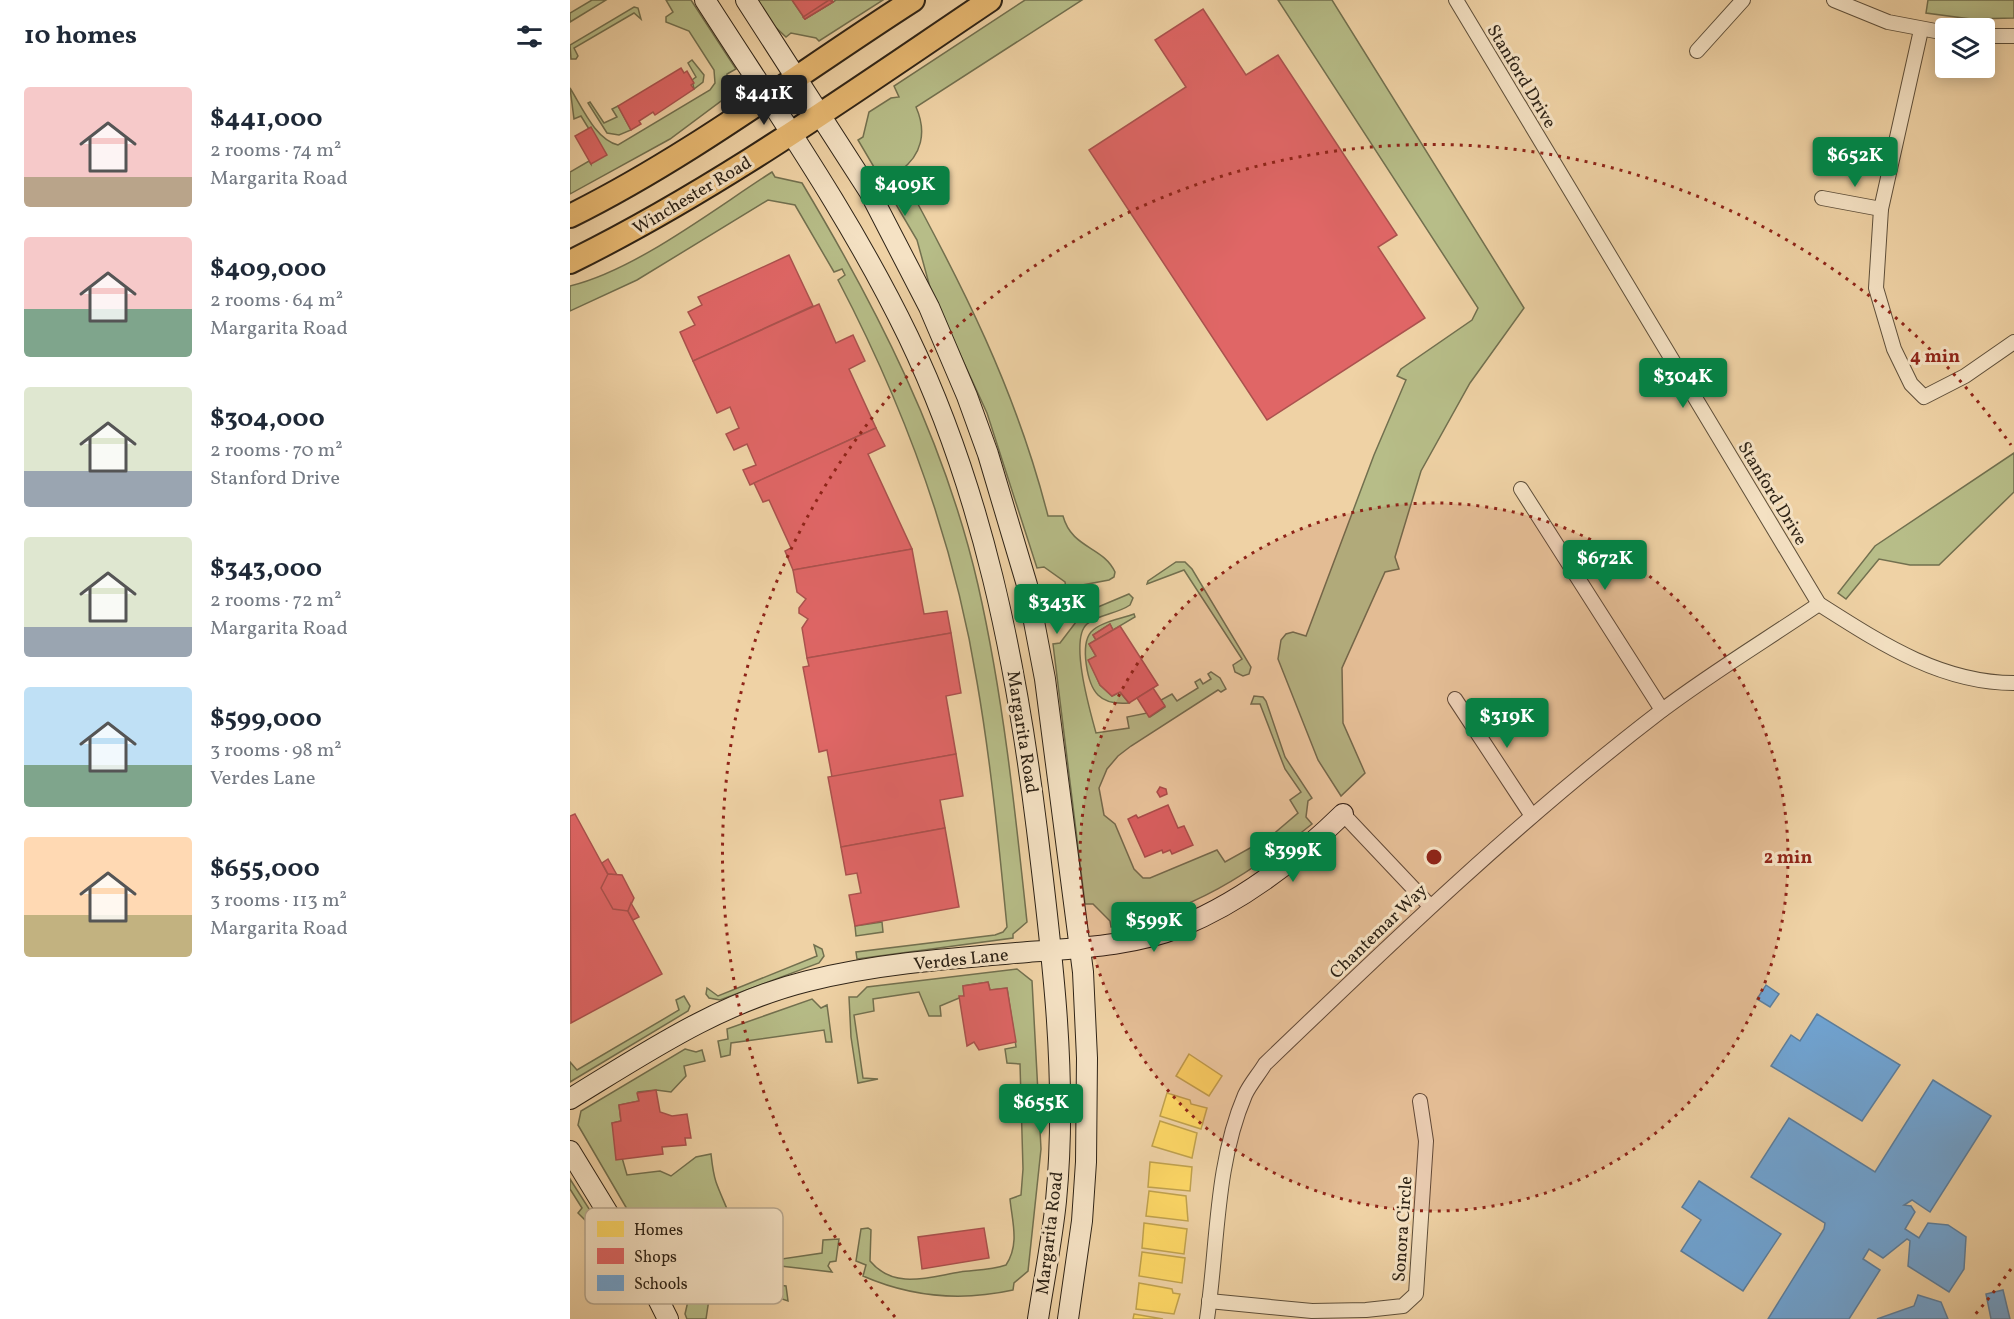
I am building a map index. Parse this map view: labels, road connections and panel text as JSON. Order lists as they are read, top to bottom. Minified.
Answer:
{"streets":{"main road":["Winchester Road","Margarita Road","Verdes Lane"],"street":["Stanford Drive","Chantemar Way","Sonora Circle"]},"crossings":[["Stanford Drive","Chantemar Way"],["Winchester Road","Margarita Road"],["Margarita Road","Verdes Lane"],["Chantemar Way","Sonora Circle"]],"legend":["Homes","Shops","Schools"],"page":{"heading":"10 homes","list":[{"name":"$441,000","note":"2 rooms · 74 m² · Margarita Road"},{"name":"$409,000","note":"2 rooms · 64 m² · Margarita Road"},{"name":"$304,000","note":"2 rooms · 70 m² · Stanford Drive"},{"name":"$343,000","note":"2 rooms · 72 m² · Margarita Road"},{"name":"$599,000","note":"3 rooms · 98 m² · Verdes Lane"},{"name":"$655,000","note":"3 rooms · 113 m² · Margarita Road"}],"price":["$441K","$652K","$409K","$304K","$672K","$343K","$319K","$399K","$599K","$655K"]},"rings":["4 min","2 min"]}
